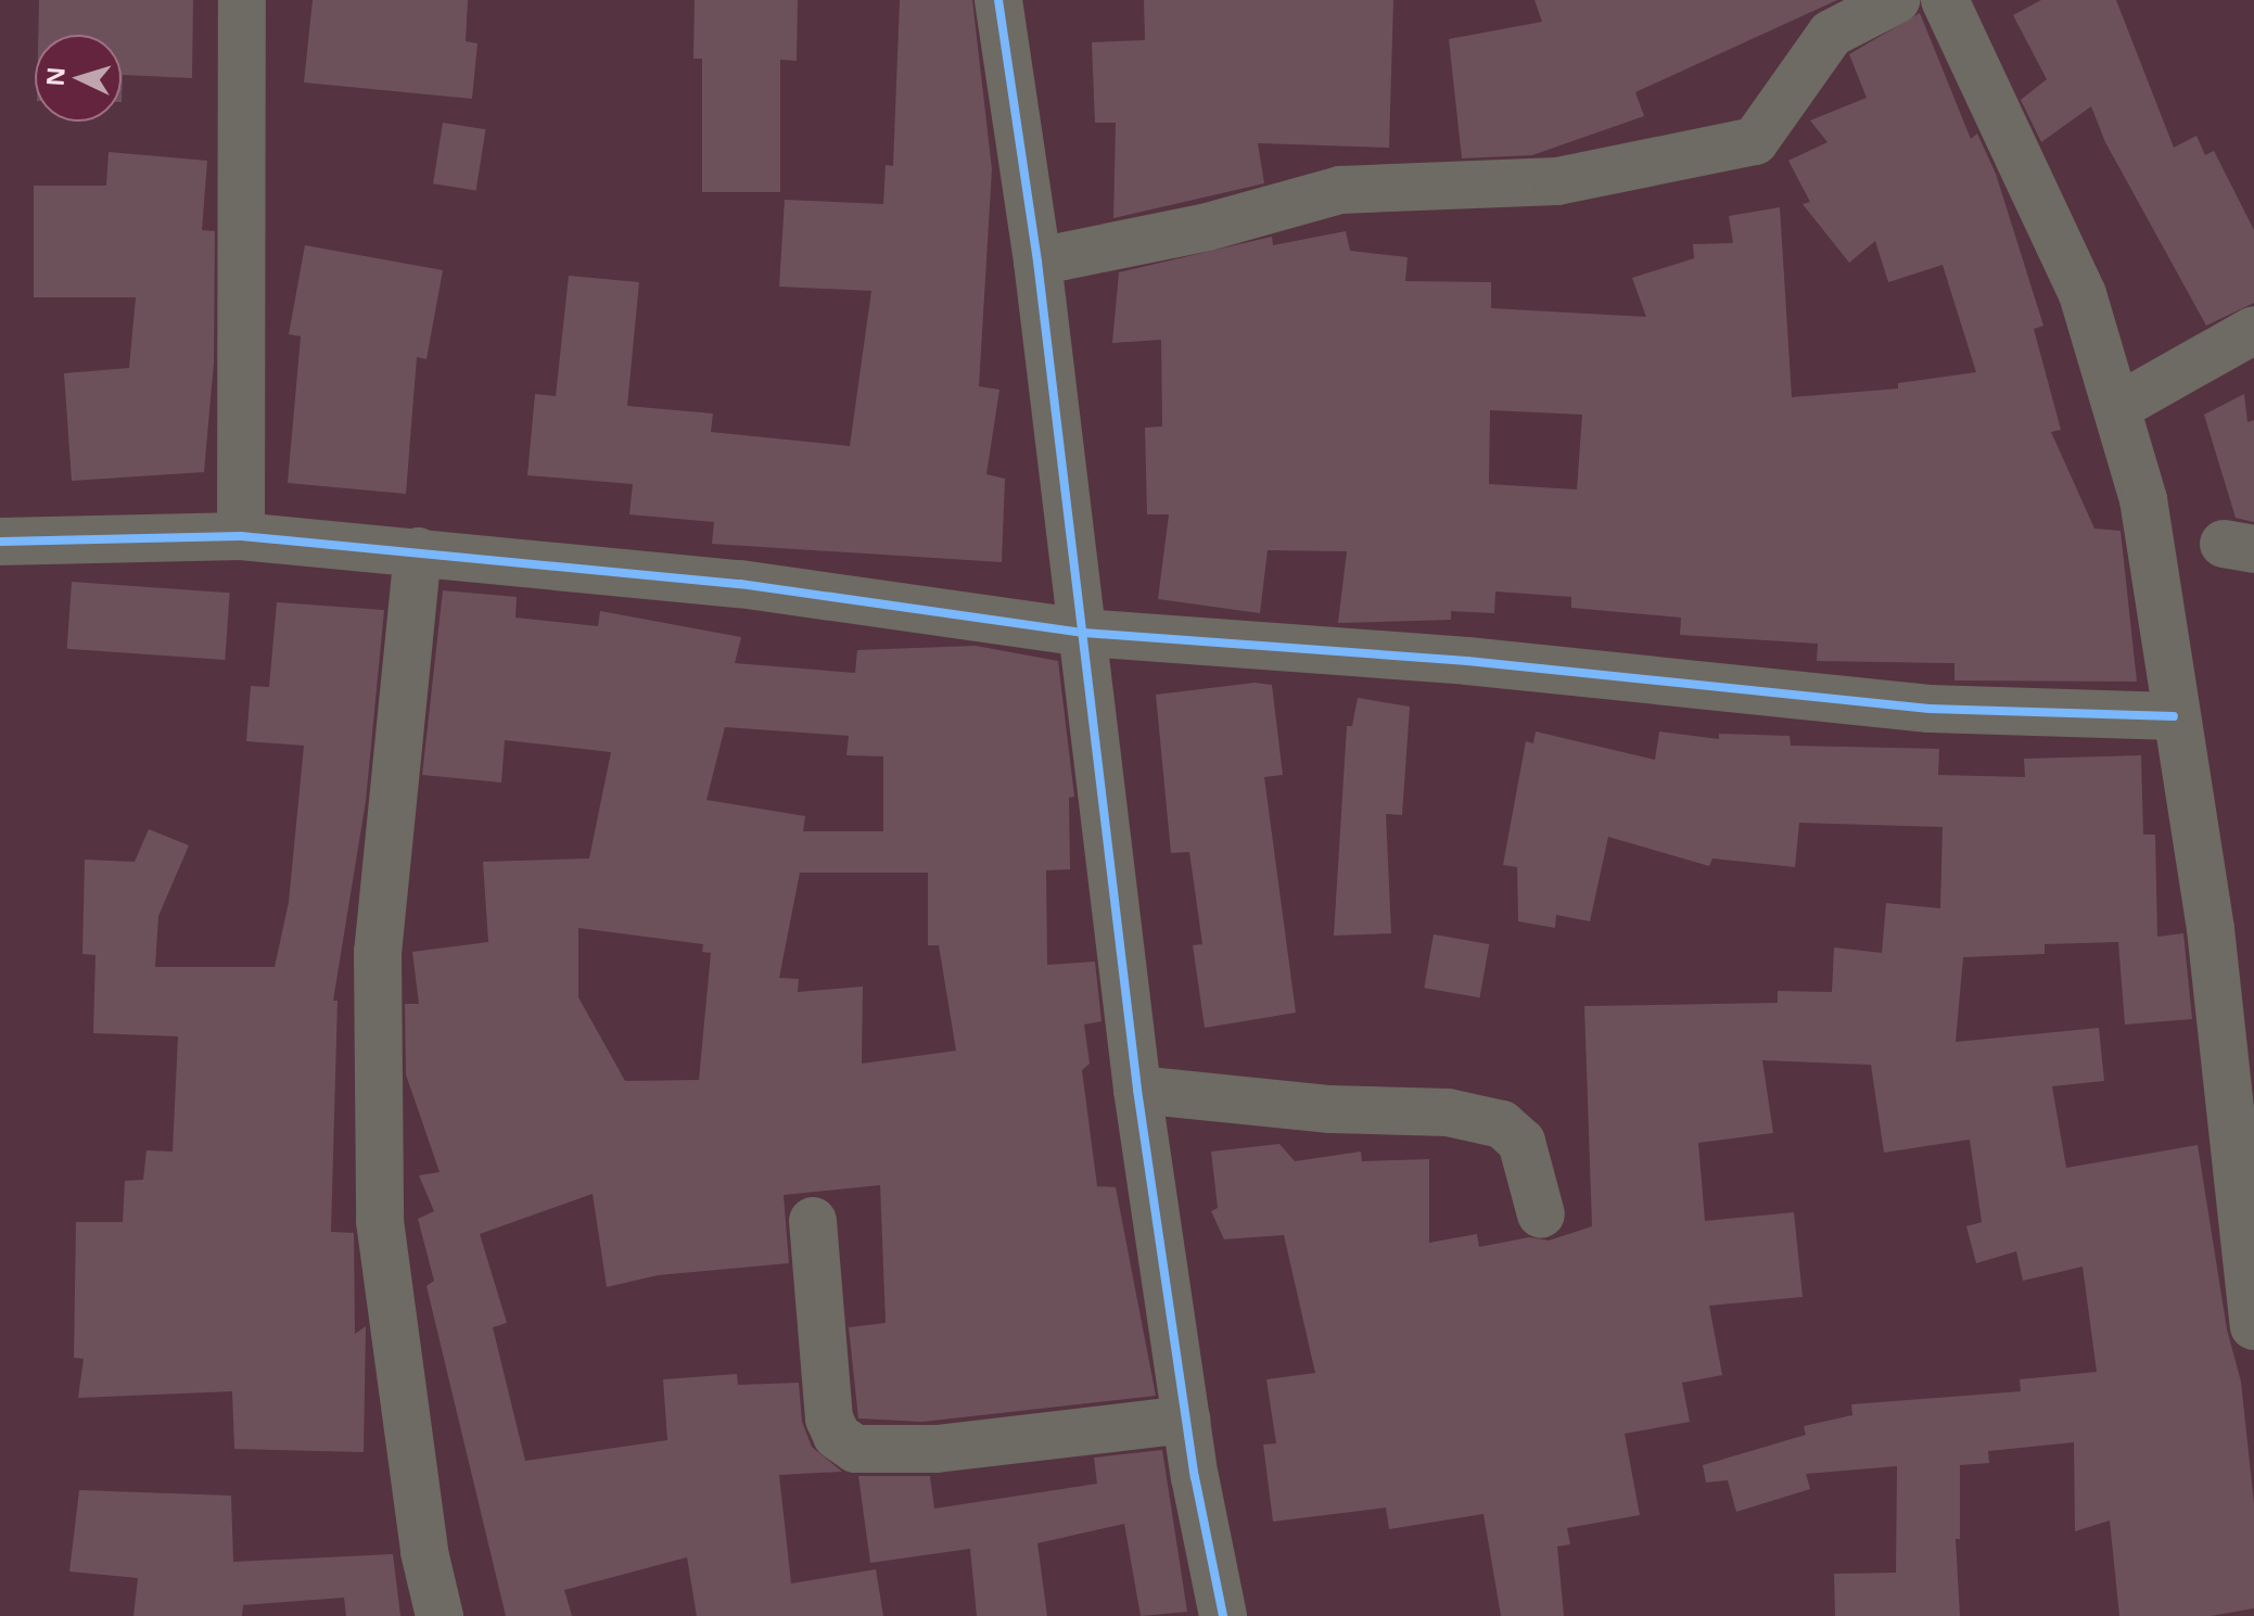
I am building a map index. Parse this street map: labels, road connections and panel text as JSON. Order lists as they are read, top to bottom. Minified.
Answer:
{"north":"left"}
